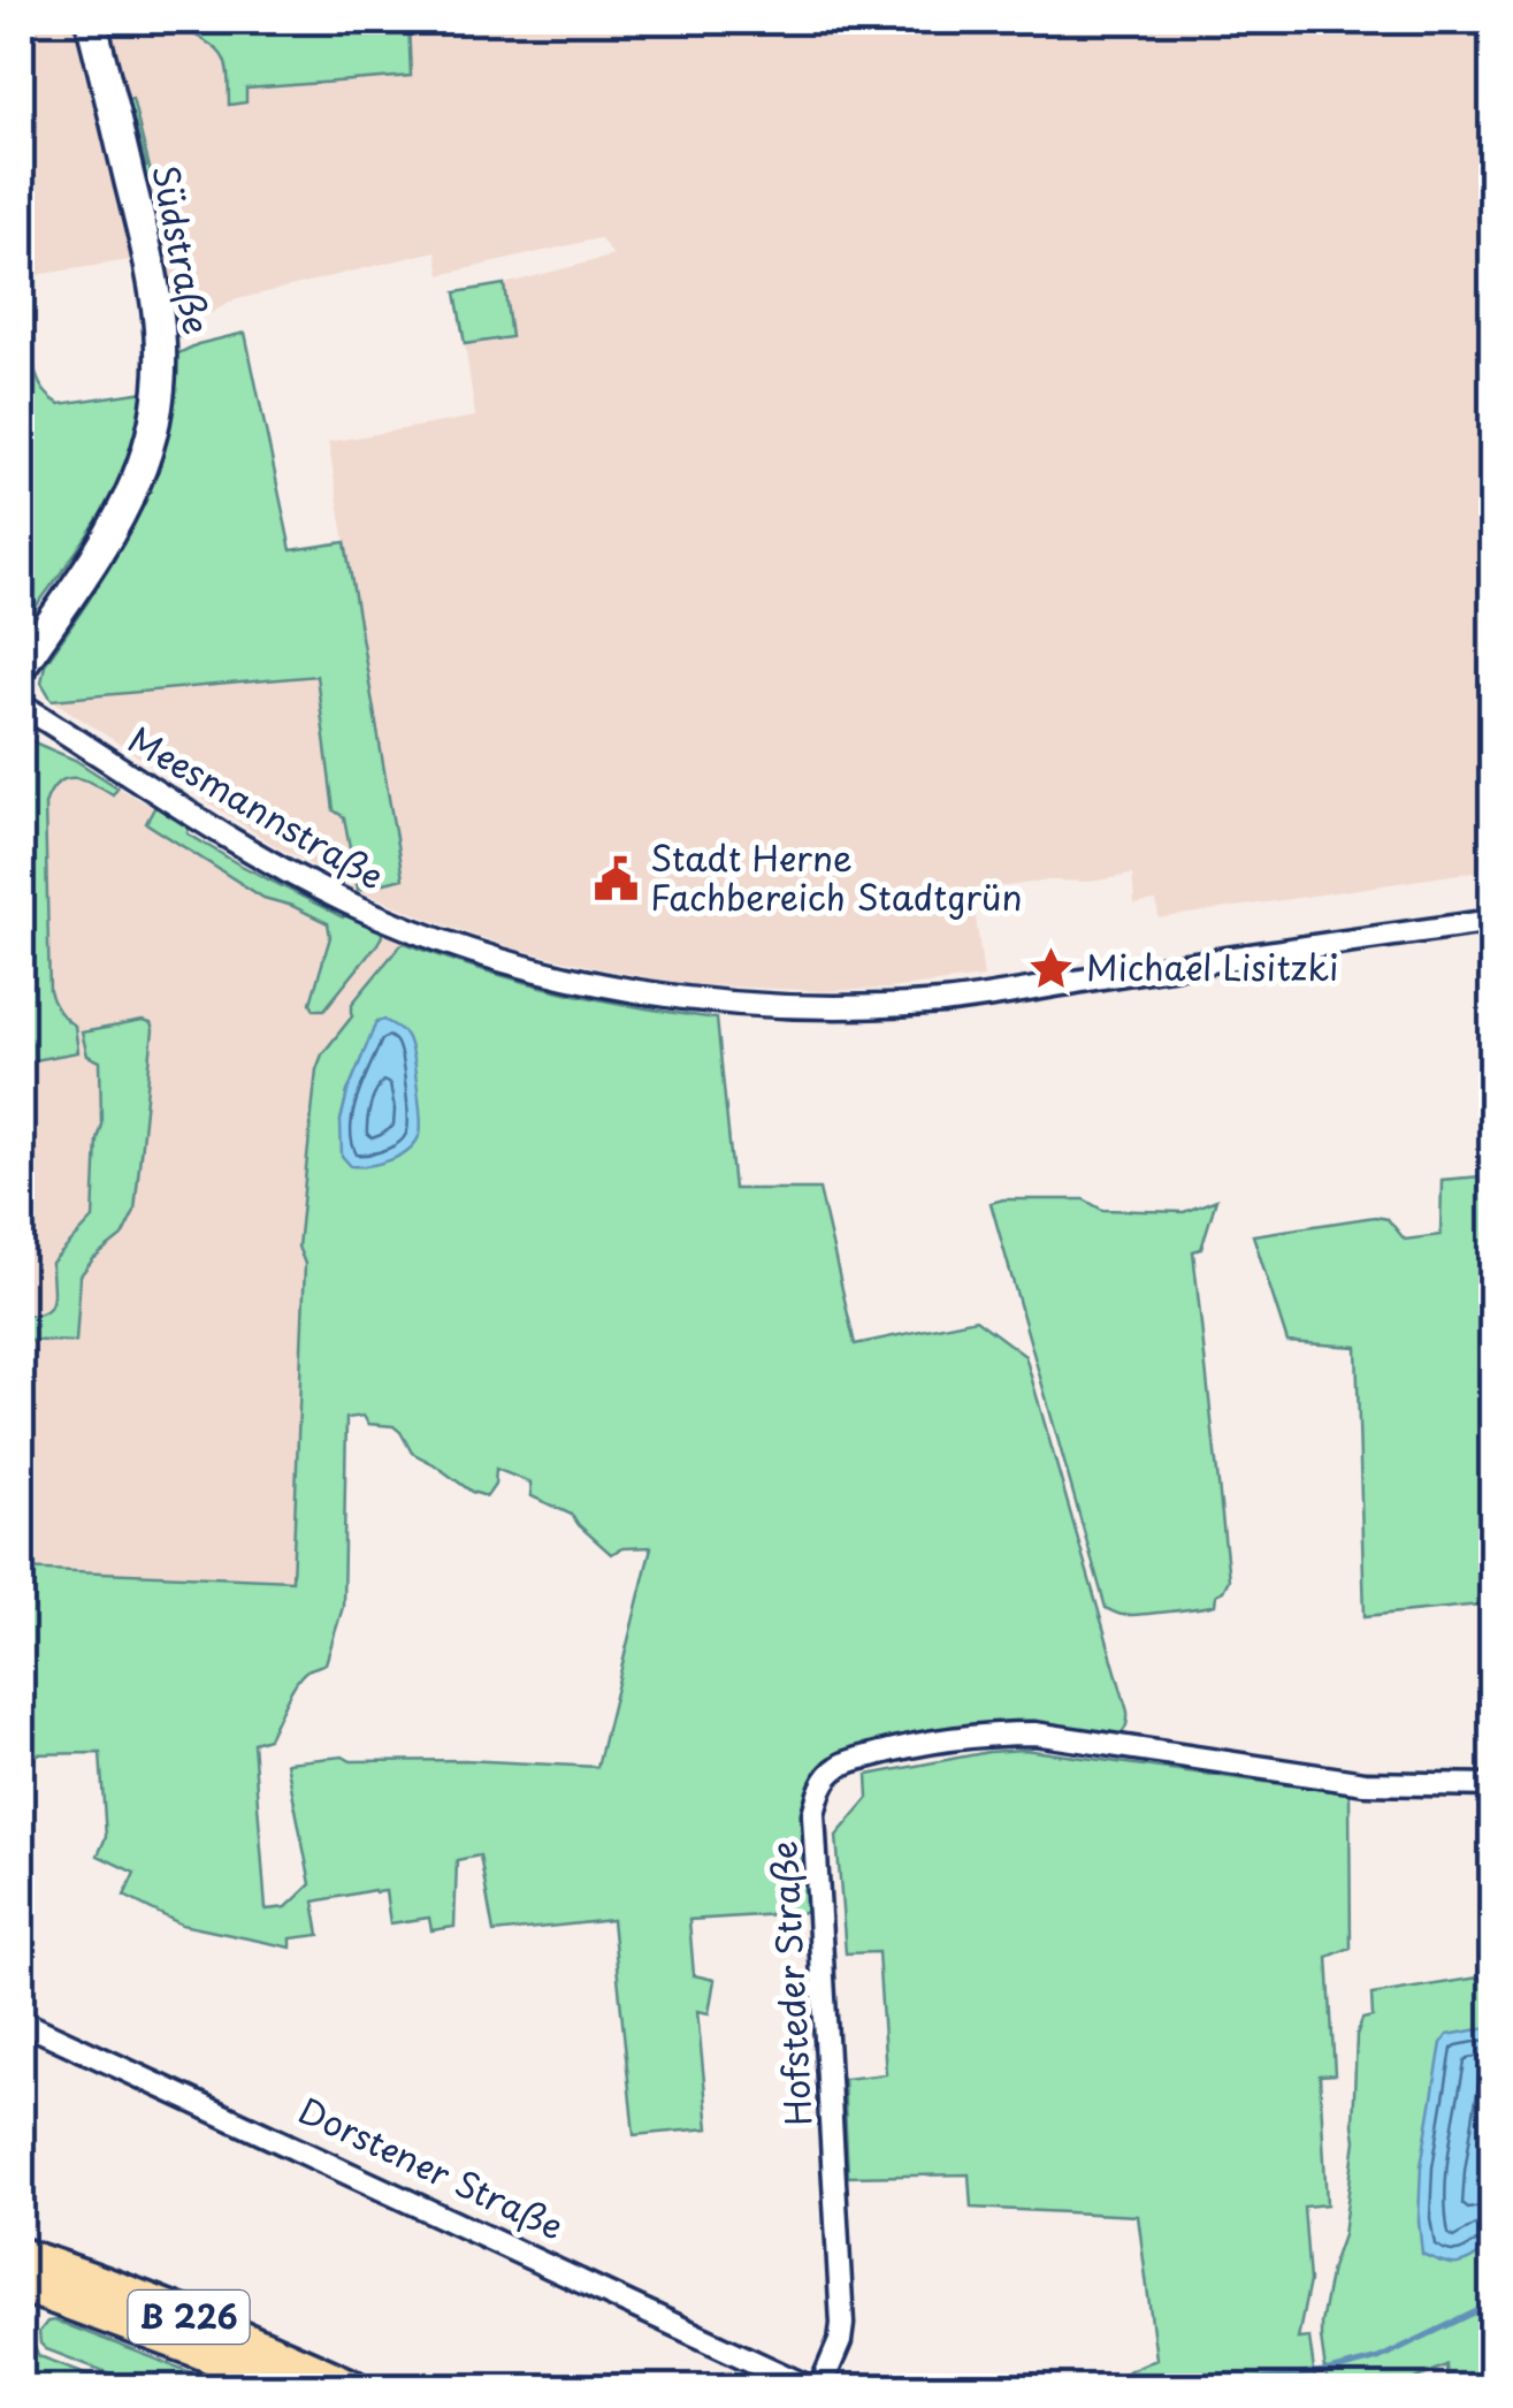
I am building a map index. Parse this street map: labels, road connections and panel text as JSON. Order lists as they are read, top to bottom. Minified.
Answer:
{"streets":{"main road":["B 226"],"street":["Südstraße","Meesmannstraße","Hofsteder Straße","Dorstener Straße"]},"places":{"public building":["Stadt Herne Fachbereich Stadtgrün"],"place":["Michael Lisitzki"]}}
